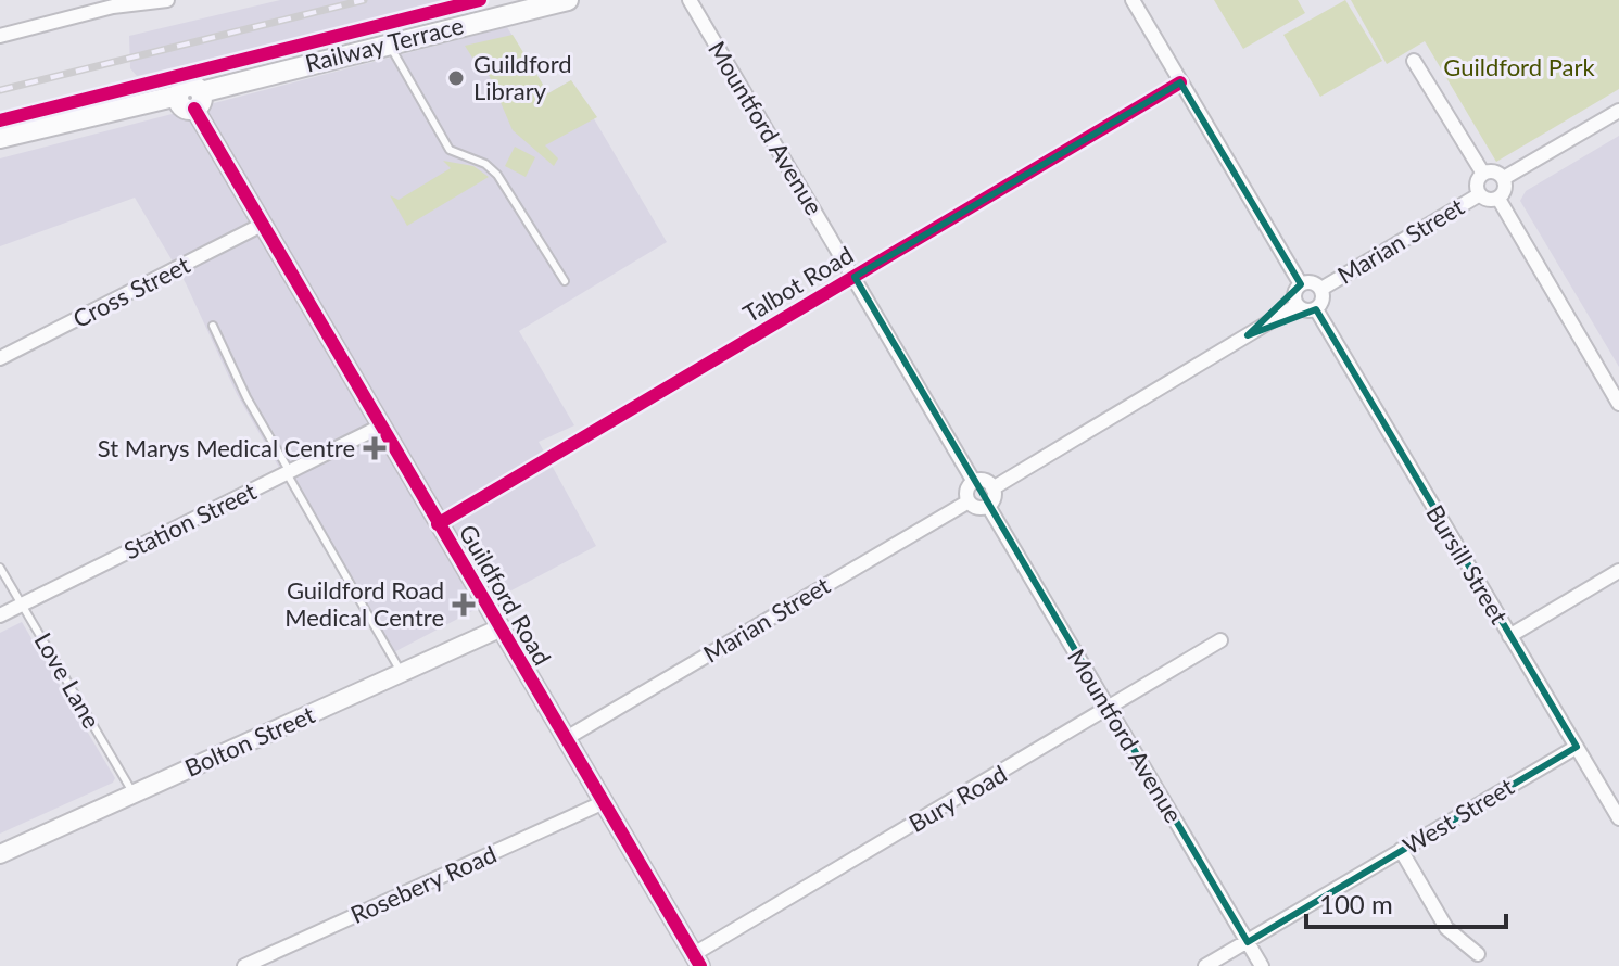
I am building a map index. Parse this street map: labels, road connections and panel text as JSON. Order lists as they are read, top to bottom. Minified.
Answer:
{"streets":{"main road":["Railway Terrace"],"street":["Mountford Avenue","Marian Street","Talbot Road","Cross Street","Station Street","Bursill Street","Guildford Road","Bolton Street","Bury Road","West Street","Rosebery Road"],"lane":["Love Lane"]},"crossings":[["Railway Terrace","Guildford Road"],["Mountford Avenue","Marian Street"],["Mountford Avenue","Talbot Road"],["Mountford Avenue","Bury Road"],["Mountford Avenue","West Street"],["Marian Street","Bursill Street"],["Marian Street","Guildford Road"],["Talbot Road","Guildford Road"],["Cross Street","Guildford Road"],["Station Street","Guildford Road"],["Station Street","Love Lane"],["Bursill Street","West Street"],["Guildford Road","Bolton Street"],["Guildford Road","Bury Road"],["Guildford Road","Rosebery Road"],["Love Lane","Bolton Street"]],"parks":["Guildford Park"],"places":{"other":["Guildford Library"],"health":["St Marys Medical Centre","Guildford Road Medical Centre"]},"scale_bar":"100 m"}
